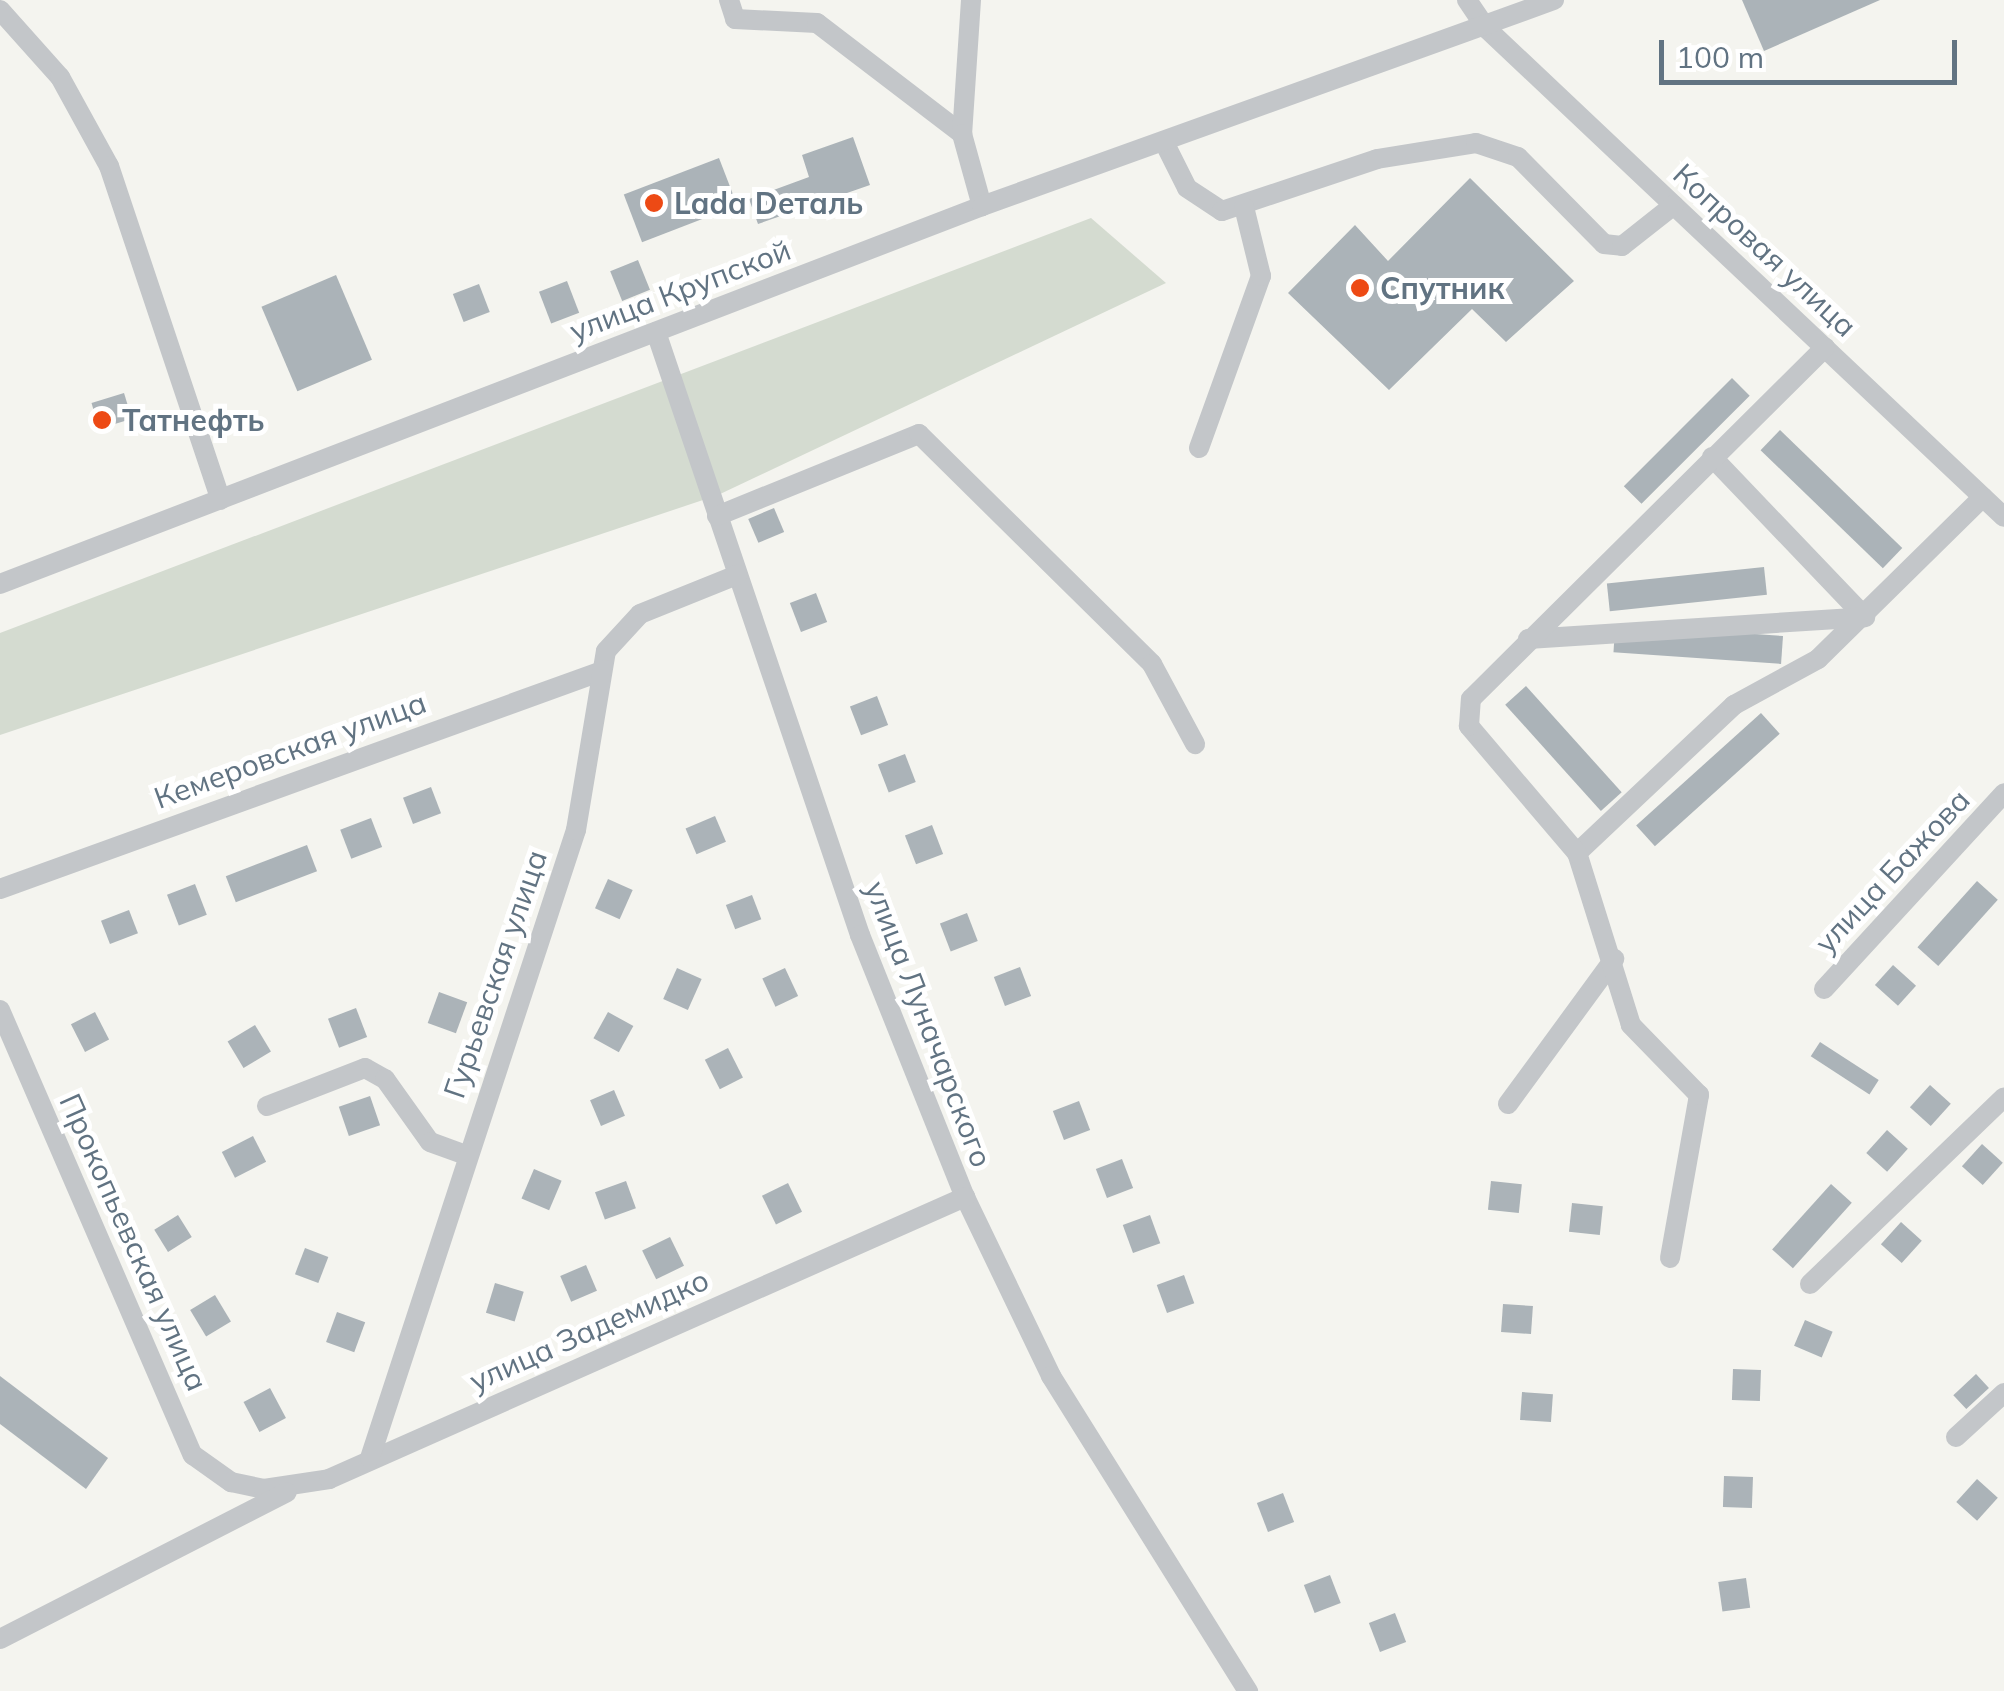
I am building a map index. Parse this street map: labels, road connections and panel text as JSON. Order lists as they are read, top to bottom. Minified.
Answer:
{"streets":{"street":["Копровая улица","улица Крупской","Кемеровская улица","улица Бажова","Гурьевская улица","улица Луначарского","Прокопьевская улица","улица Задемидко"]},"crossings":[["Копровая улица","улица Крупской"],["улица Крупской","улица Луначарского"],["Кемеровская улица","Гурьевская улица"],["Гурьевская улица","улица Луначарского"],["Гурьевская улица","улица Задемидко"],["улица Луначарского","улица Задемидко"],["Прокопьевская улица","улица Задемидко"]],"places":["Lada Dеталь","Спутник","Татнефть"],"scale_bar":"100 m"}
